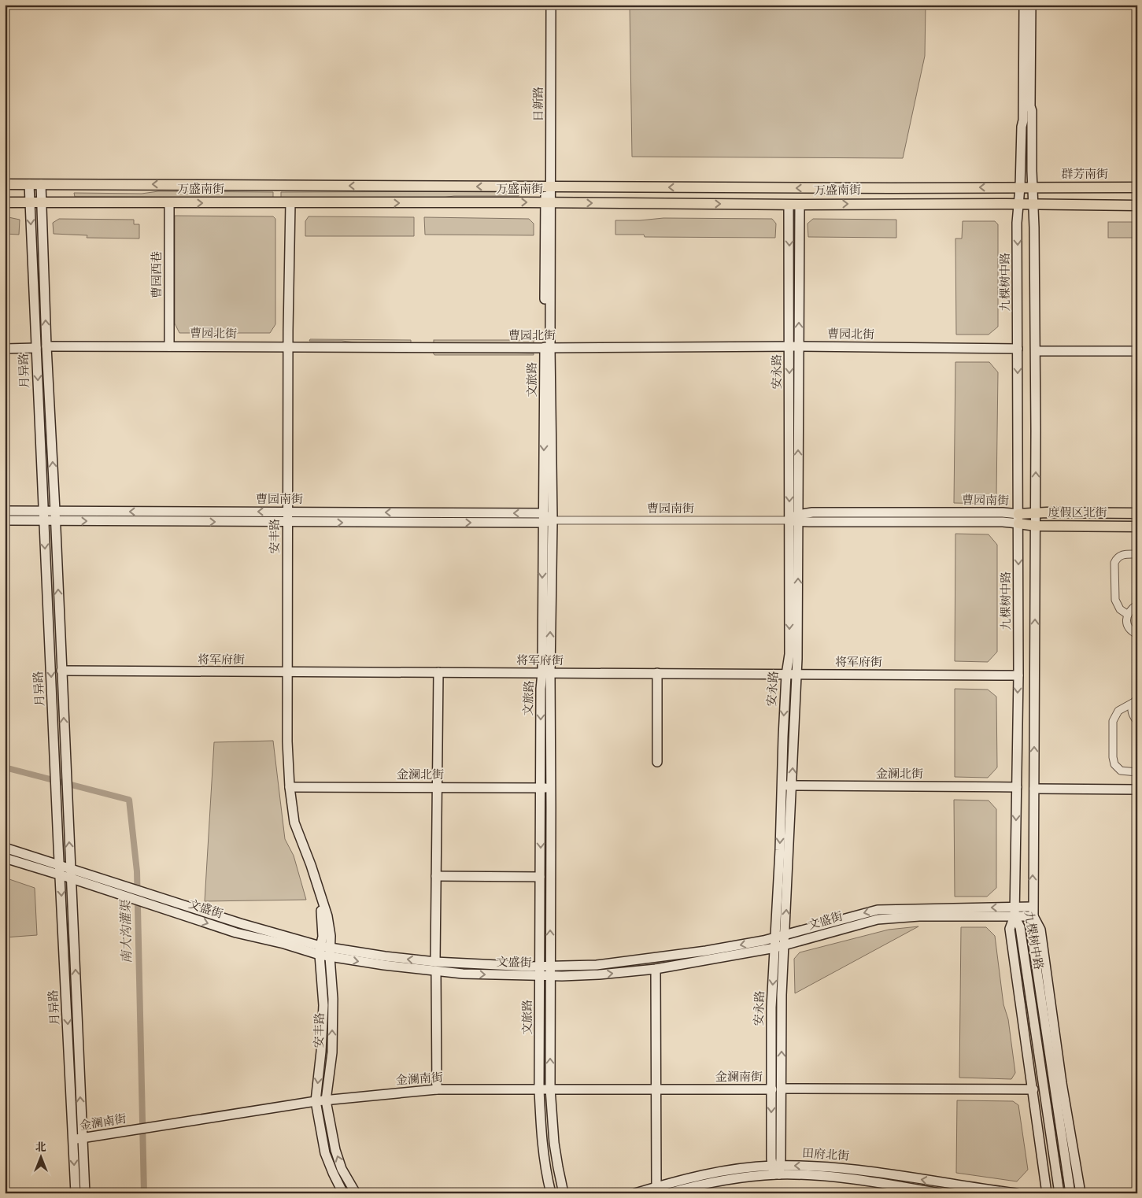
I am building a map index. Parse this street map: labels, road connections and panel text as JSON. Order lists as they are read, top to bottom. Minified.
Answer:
{"streets":{"main road":["日新路","群芳南街","万盛南街","曹园西巷","九棵树中路","曹园北街","月异路","安永路","文旅路","曹园南街","度假区北街","安丰路","将军府街","金澜北街","文盛街","金澜南街","田府北街"]},"crossings":[["日新路","万盛南街"],["日新路","文旅路"],["群芳南街","万盛南街"],["群芳南街","九棵树中路"],["万盛南街","曹园西巷"],["万盛南街","九棵树中路"],["万盛南街","月异路"],["万盛南街","安永路"],["万盛南街","文旅路"],["万盛南街","安丰路"],["曹园西巷","曹园北街"],["九棵树中路","曹园北街"],["九棵树中路","曹园南街"],["九棵树中路","度假区北街"],["九棵树中路","将军府街"],["九棵树中路","金澜北街"],["九棵树中路","文盛街"],["曹园北街","月异路"],["曹园北街","安永路"],["曹园北街","文旅路"],["曹园北街","安丰路"],["月异路","曹园南街"],["月异路","将军府街"],["月异路","文盛街"],["月异路","金澜南街"],["安永路","曹园南街"],["安永路","将军府街"],["安永路","金澜北街"],["安永路","文盛街"],["安永路","金澜南街"],["安永路","田府北街"],["文旅路","曹园南街"],["文旅路","将军府街"],["文旅路","金澜北街"],["文旅路","文盛街"],["文旅路","金澜南街"],["曹园南街","度假区北街"],["曹园南街","安丰路"],["安丰路","将军府街"],["安丰路","金澜北街"],["安丰路","文盛街"],["安丰路","金澜南街"]],"water":["南大沟灌渠"],"north":"top"}
